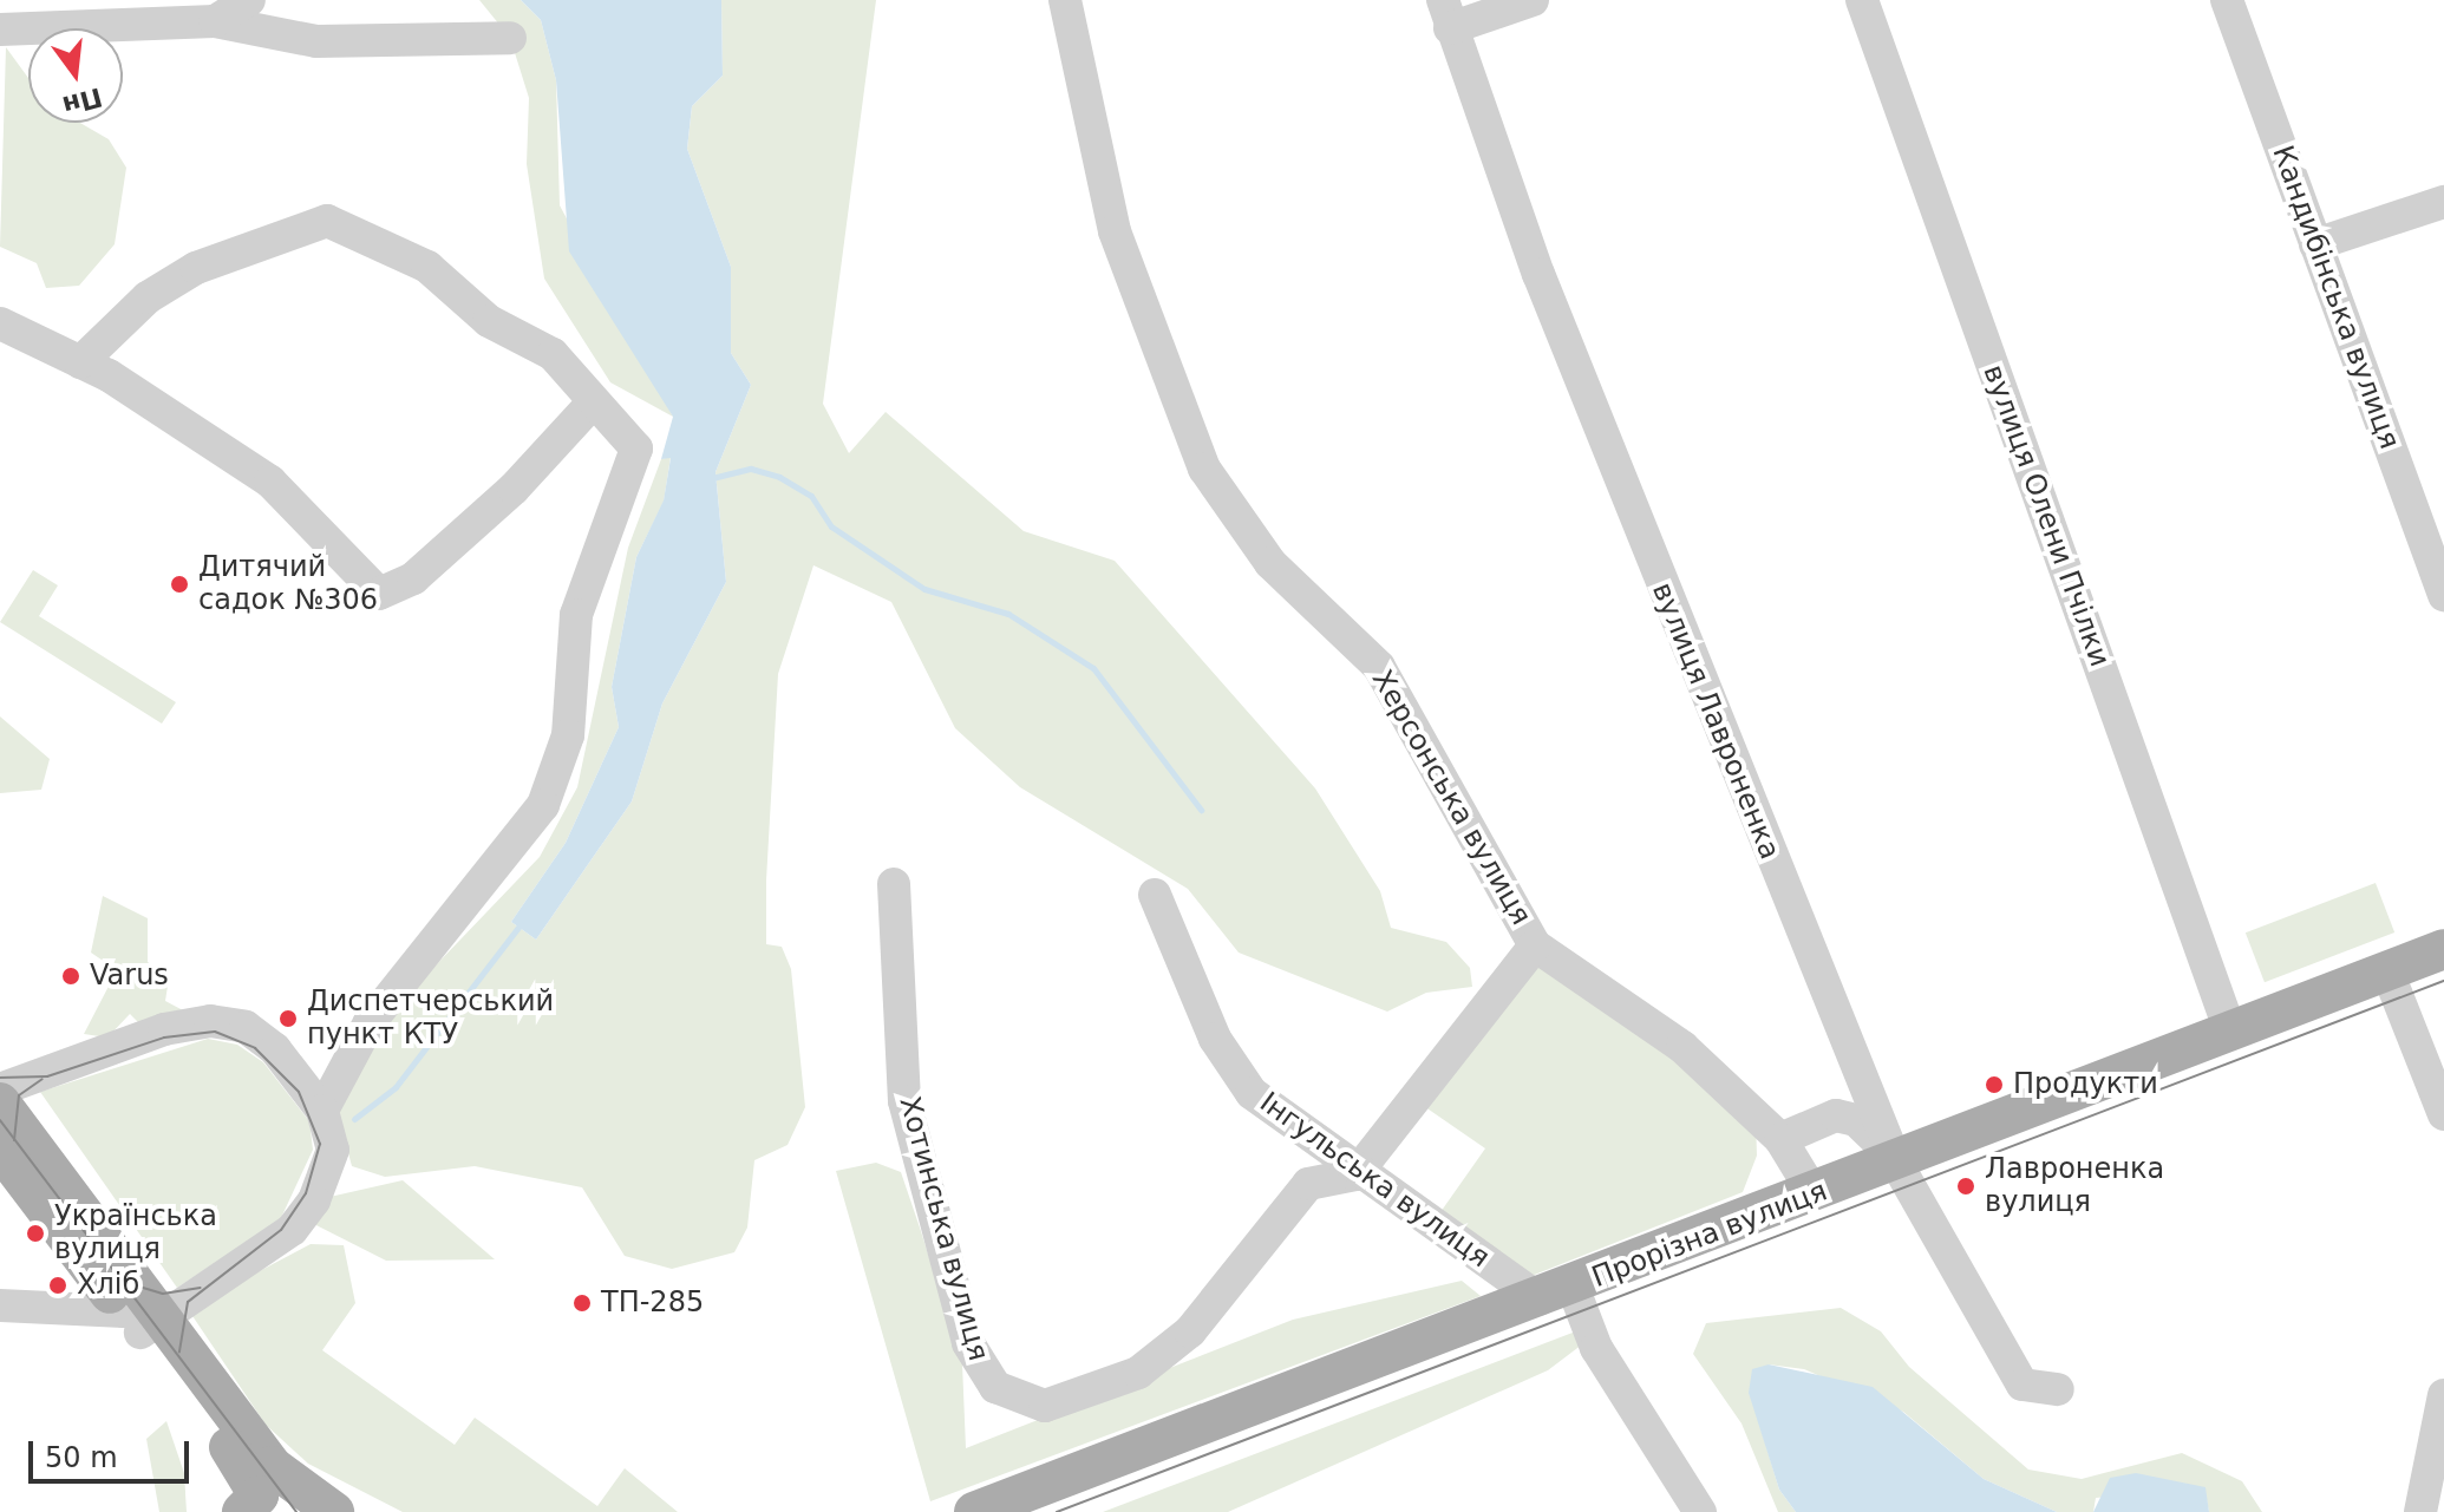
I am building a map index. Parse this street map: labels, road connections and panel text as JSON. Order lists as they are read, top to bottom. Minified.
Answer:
{"streets":{"main road":["Прорізна вулиця"],"street":["Кандибінська вулиця","вулиця Олени Пчілки","вулиця Лавроненка","Херсонська вулиця","Інгульська вулиця","Хотинська вулиця"]},"crossings":[["вулиця Олени Пчілки","Прорізна вулиця"],["вулиця Лавроненка","Прорізна вулиця"],["Херсонська вулиця","Прорізна вулиця"],["Інгульська вулиця","Хотинська вулиця"],["Інгульська вулиця","Прорізна вулиця"]],"places":["Дитячий садок №306","Varus","Диспетчерський пункт КТУ","Продукти","Лавроненка вулиця","Українська вулиця","Хліб","ТП-285"],"scale_bar":"50 m","north":"bottom"}
